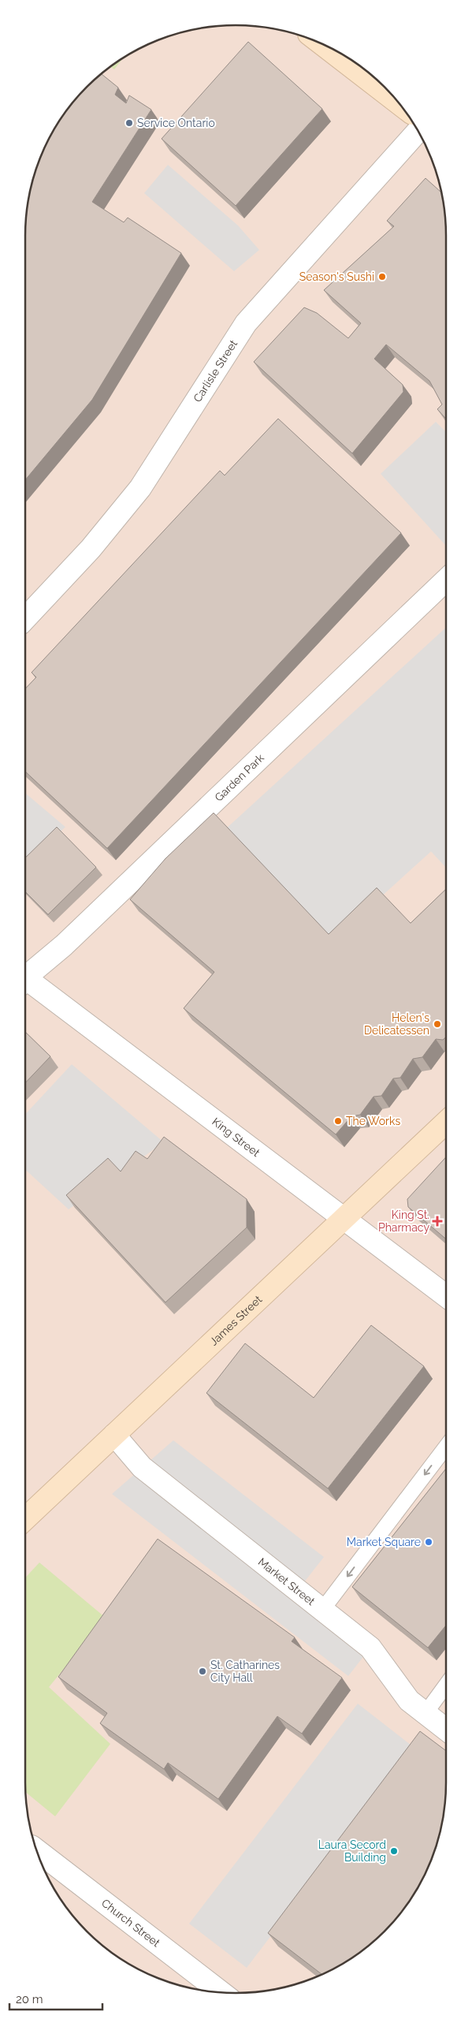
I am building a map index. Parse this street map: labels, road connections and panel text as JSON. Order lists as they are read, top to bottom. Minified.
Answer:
{"streets":{"main road":["James Street"],"street":["Carlisle Street","Garden Park","King Street","Market Street","Church Street"]},"crossings":[["King Street","James Street"],["James Street","Market Street"]],"places":{"other":["Service Ontario","Season's Sushi","Helen's Delicatessen","The Works","Market Square","St. Catharines City Hall","Laura Secord Building"],"health":["King St. Pharmacy"]},"scale_bar":"20 m"}
